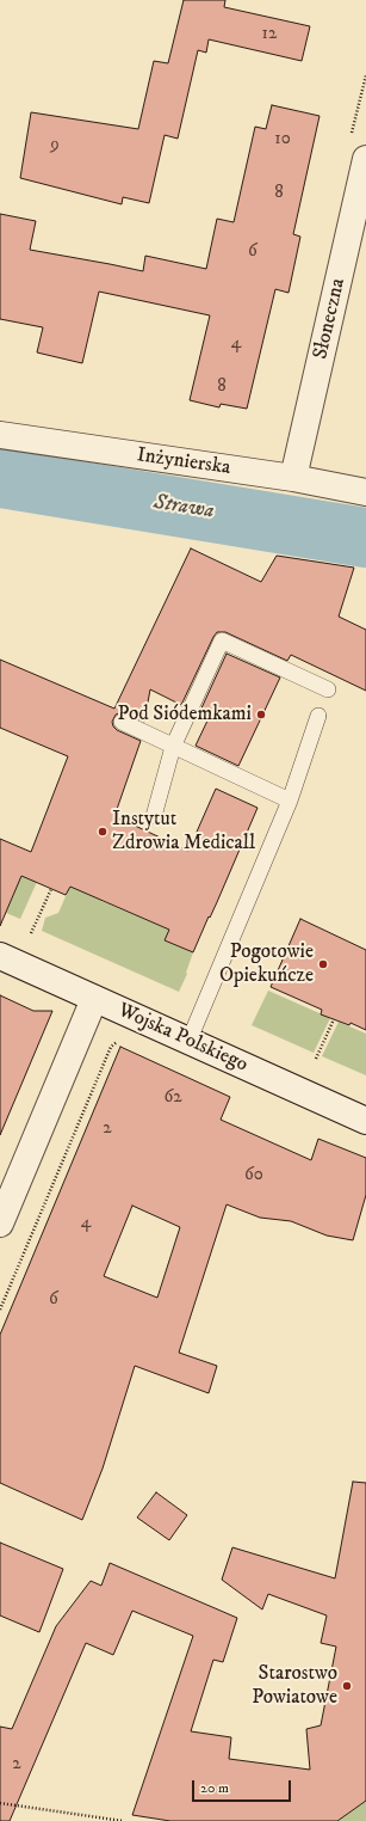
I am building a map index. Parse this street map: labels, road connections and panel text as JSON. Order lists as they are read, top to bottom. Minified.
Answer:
{"streets":{"street":["Słoneczna","Inżynierska","Wojska Polskiego"]},"crossings":[["Słoneczna","Inżynierska"]],"water":["Strawa"],"places":["Pod Siódemkami","Instytut Zdrowia Medicall","Pogotowie Opiekuńcze","Starostwo Powiatowe"],"house_numbers":["12","10","9","8","6","4","8","62","2","60","4","6","2"],"scale_bar":"20 m"}
